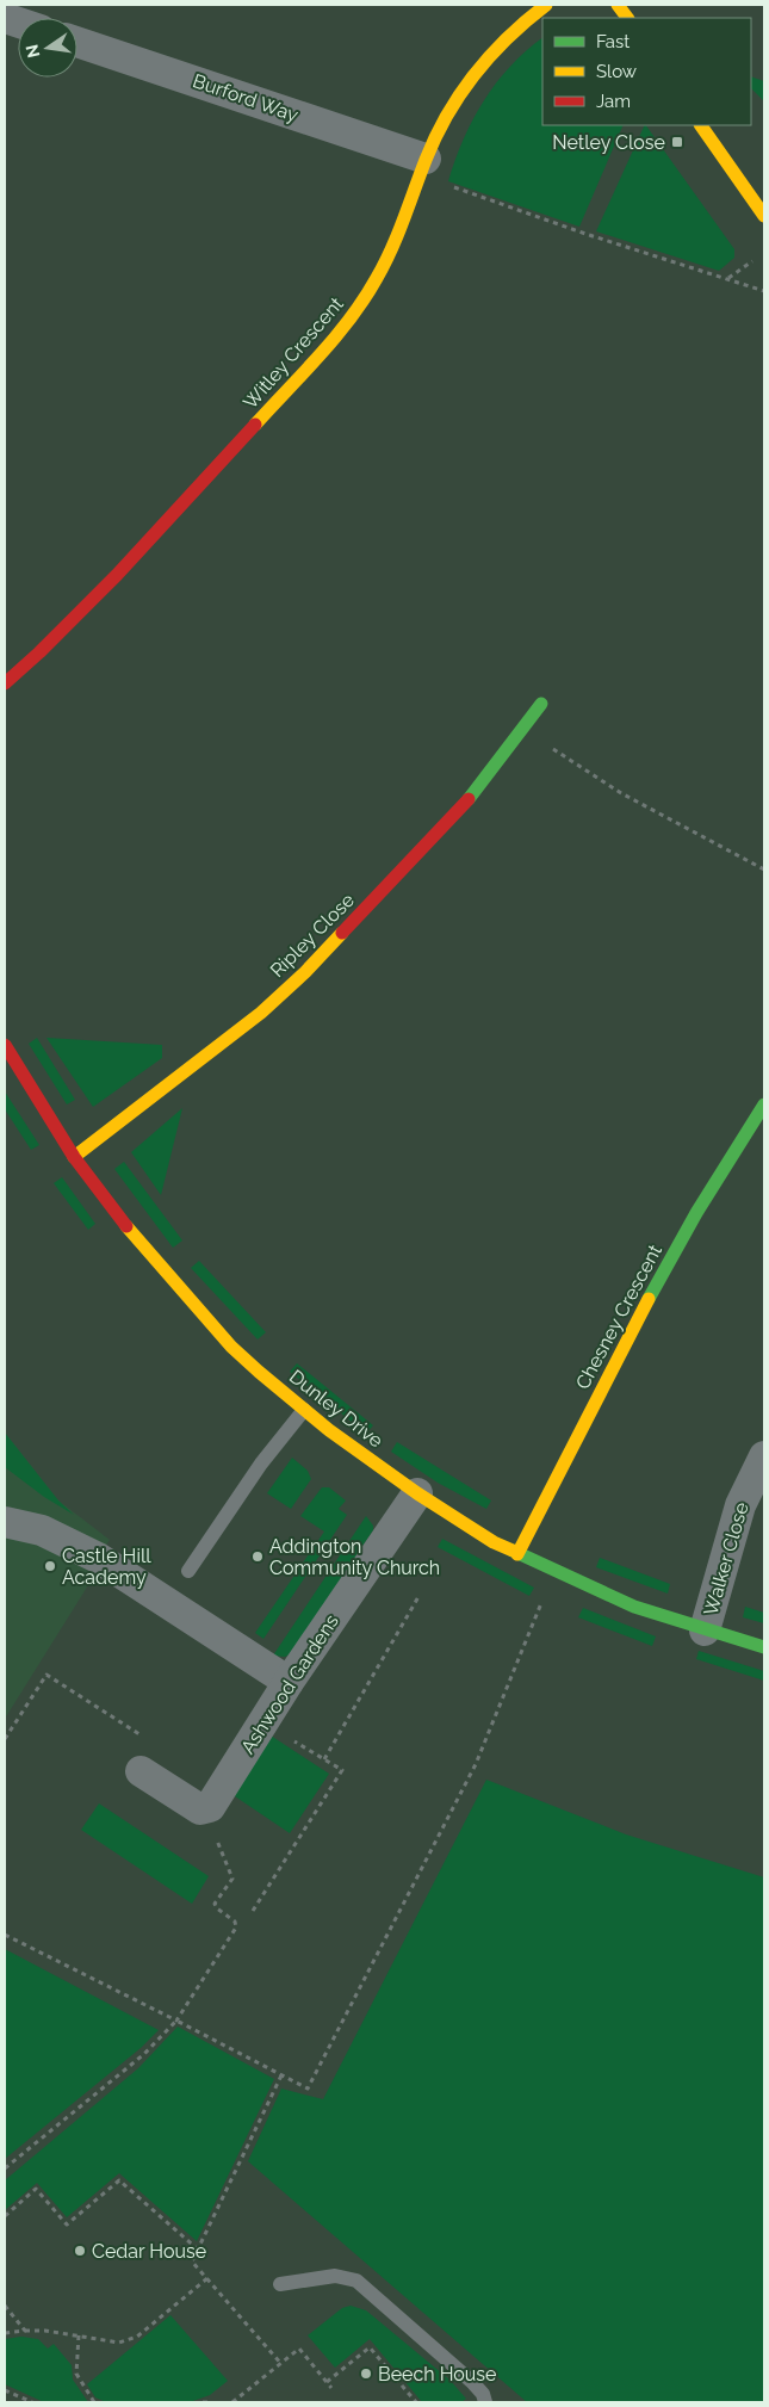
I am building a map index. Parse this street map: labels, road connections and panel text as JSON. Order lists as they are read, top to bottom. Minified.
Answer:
{"streets":{"street":["Burford Way","Witley Crescent","Ripley Close","Chesney Crescent","Dunley Drive","Walker Close","Ashwood Gardens"]},"crossings":[["Burford Way","Witley Crescent"],["Ripley Close","Dunley Drive"],["Chesney Crescent","Dunley Drive"],["Dunley Drive","Walker Close"],["Dunley Drive","Ashwood Gardens"]],"places":{"transit":["Netley Close"],"other":["Addington Community Church","Castle Hill Academy","Cedar House","Beech House"]},"legend":["Fast","Slow","Jam"],"north":"left"}
